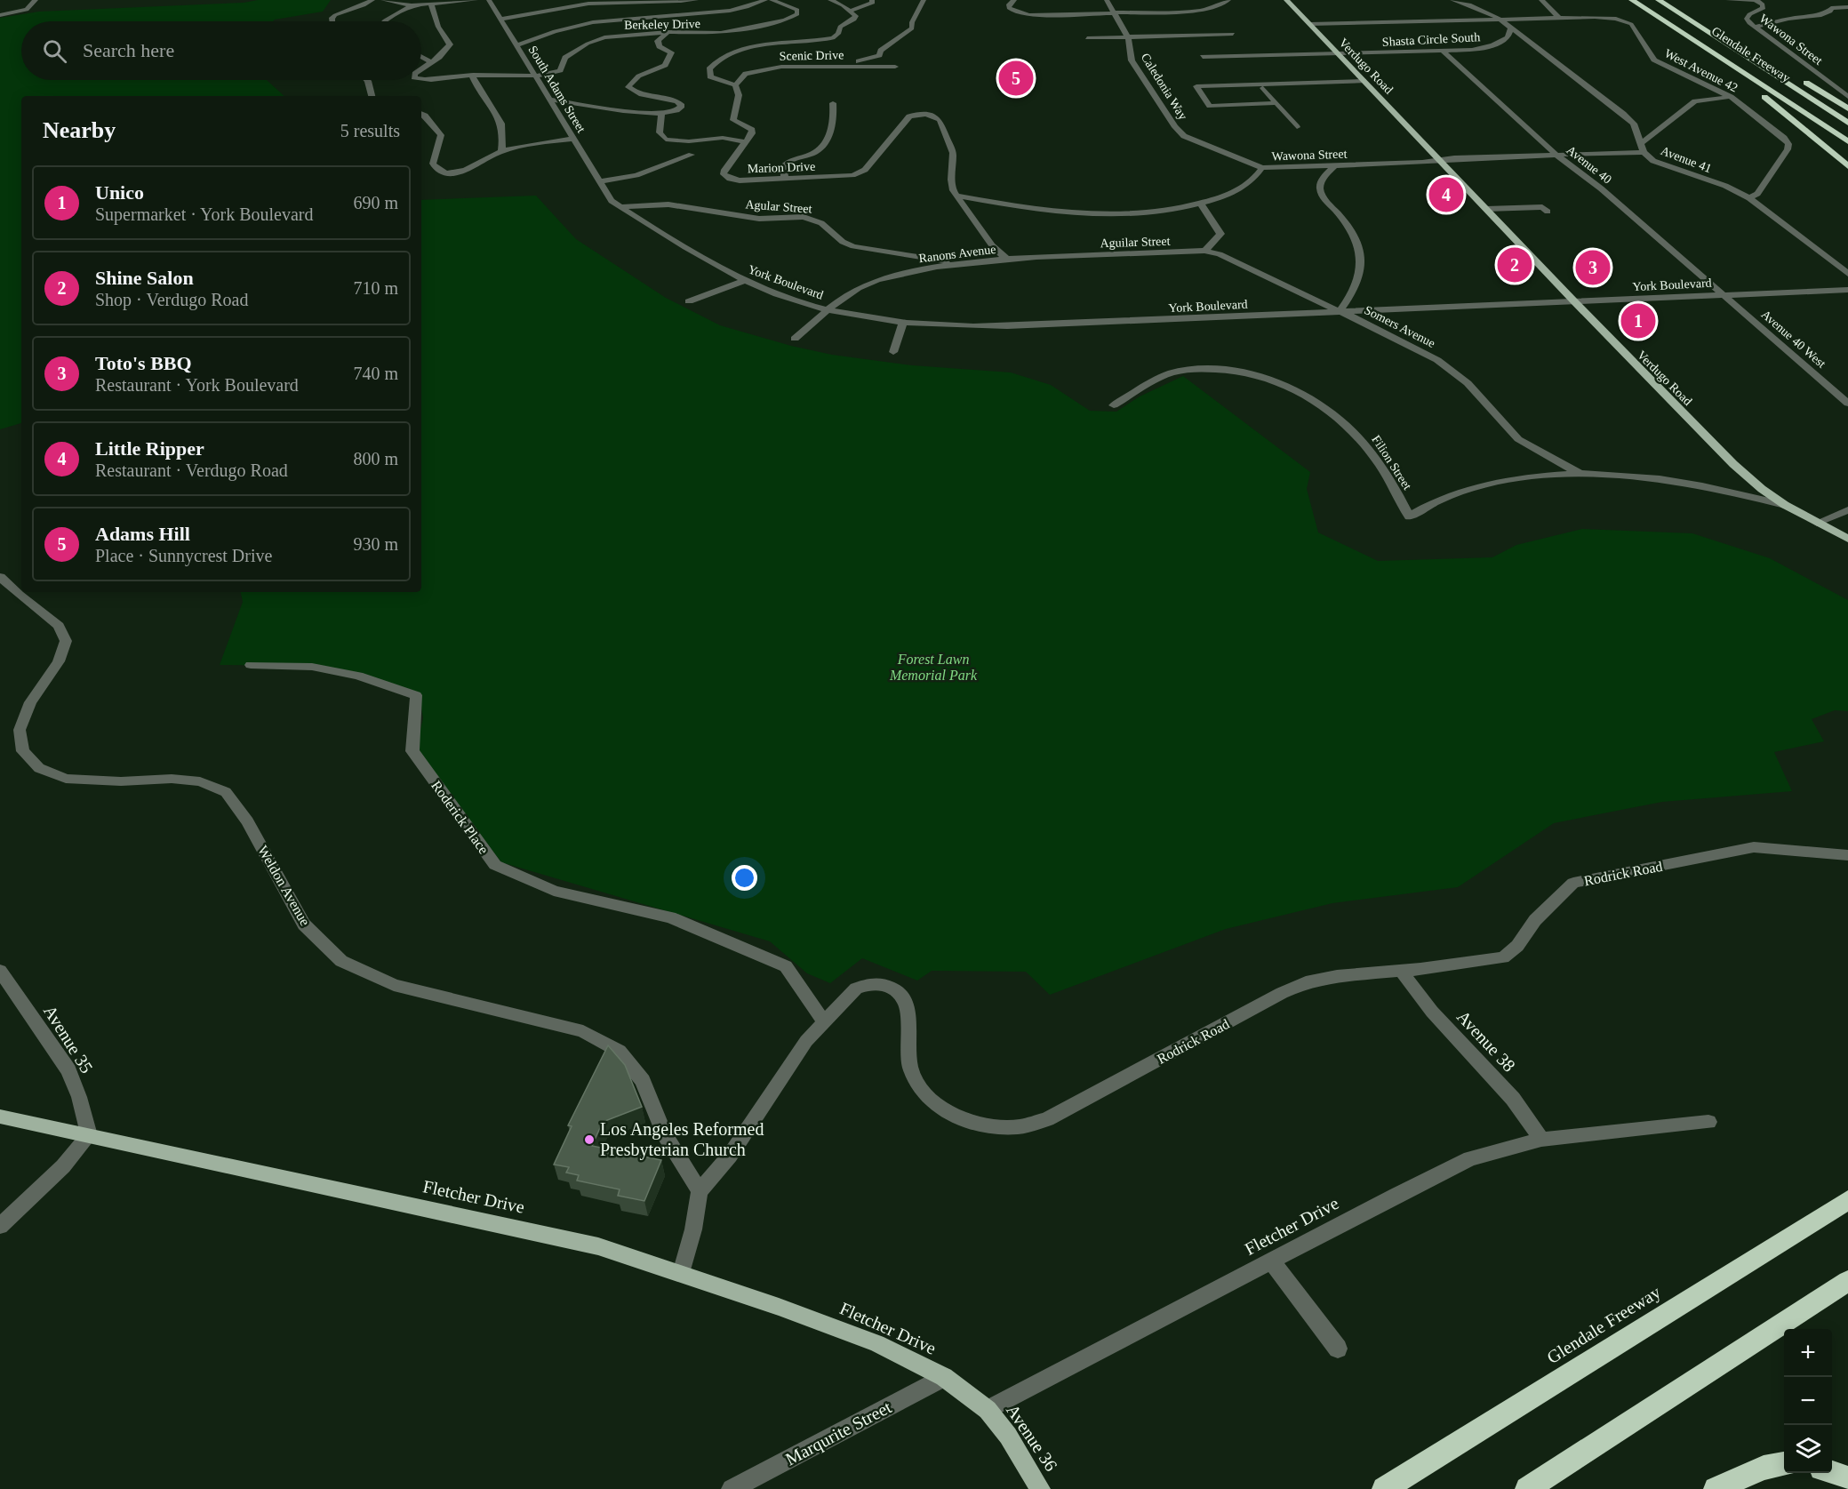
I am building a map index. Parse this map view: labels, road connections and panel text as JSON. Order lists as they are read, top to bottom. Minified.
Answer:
{"streets":{"highway":["Glendale Freeway"],"main road":["Verdugo Road","Fletcher Drive","Avenue 36"],"street":["Berkeley Drive","Shasta Circle South","Wawona Street","Scenic Drive","West Avenue 42","Caledonia Way","South Adams Street","Avenue 41","Avenue 40","Marion Drive","Agular Street","Aguilar Street","Ranons Avenue","York Boulevard","Somers Avenue","Avenue 40 West","Filion Street","Roderick Place","Rodrick Road","Weldon Avenue","Avenue 35","Avenue 38","Marqurite Street"]},"crossings":[["Berkeley Drive","South Adams Street"],["Shasta Circle South","Verdugo Road"],["Shasta Circle South","Avenue 41"],["Shasta Circle South","Avenue 40"],["Wawona Street","Verdugo Road"],["Wawona Street","Caledonia Way"],["Wawona Street","Avenue 41"],["Wawona Street","Avenue 40"],["Wawona Street","Ranons Avenue"],["Wawona Street","Somers Avenue"],["Scenic Drive","Marion Drive"],["Verdugo Road","York Boulevard"],["Verdugo Road","Filion Street"],["West Avenue 42","Avenue 41"],["South Adams Street","York Boulevard"],["Avenue 40","York Boulevard"],["Avenue 40","Avenue 40 West"],["Marion Drive","Ranons Avenue"],["Agular Street","Ranons Avenue"],["Agular Street","York Boulevard"],["Aguilar Street","Ranons Avenue"],["Ranons Avenue","York Boulevard"],["York Boulevard","Somers Avenue"],["York Boulevard","Avenue 40 West"],["Somers Avenue","Filion Street"],["Roderick Place","Rodrick Road"],["Rodrick Road","Weldon Avenue"],["Rodrick Road","Avenue 38"],["Avenue 35","Fletcher Drive"],["Avenue 38","Fletcher Drive"],["Fletcher Drive","Marqurite Street"],["Fletcher Drive","Avenue 36"]],"parks":["Forest Lawn Memorial Park"],"places":["Los Angeles Reformed Presbyterian Church"],"page":{"search":"Search here","pins":["5","4","2","3","1"],"heading":["Nearby","5 results"],"list":[{"mark":"1","name":"Unico","note":"Supermarket · York Boulevard","value":"690 m"},{"mark":"2","name":"Shine Salon","note":"Shop · Verdugo Road","value":"710 m"},{"mark":"3","name":"Toto's BBQ","note":"Restaurant · York Boulevard","value":"740 m"},{"mark":"4","name":"Little Ripper","note":"Restaurant · Verdugo Road","value":"800 m"},{"mark":"5","name":"Adams Hill","note":"Place · Sunnycrest Drive","value":"930 m"}],"map_buttons":["+","−"]}}
